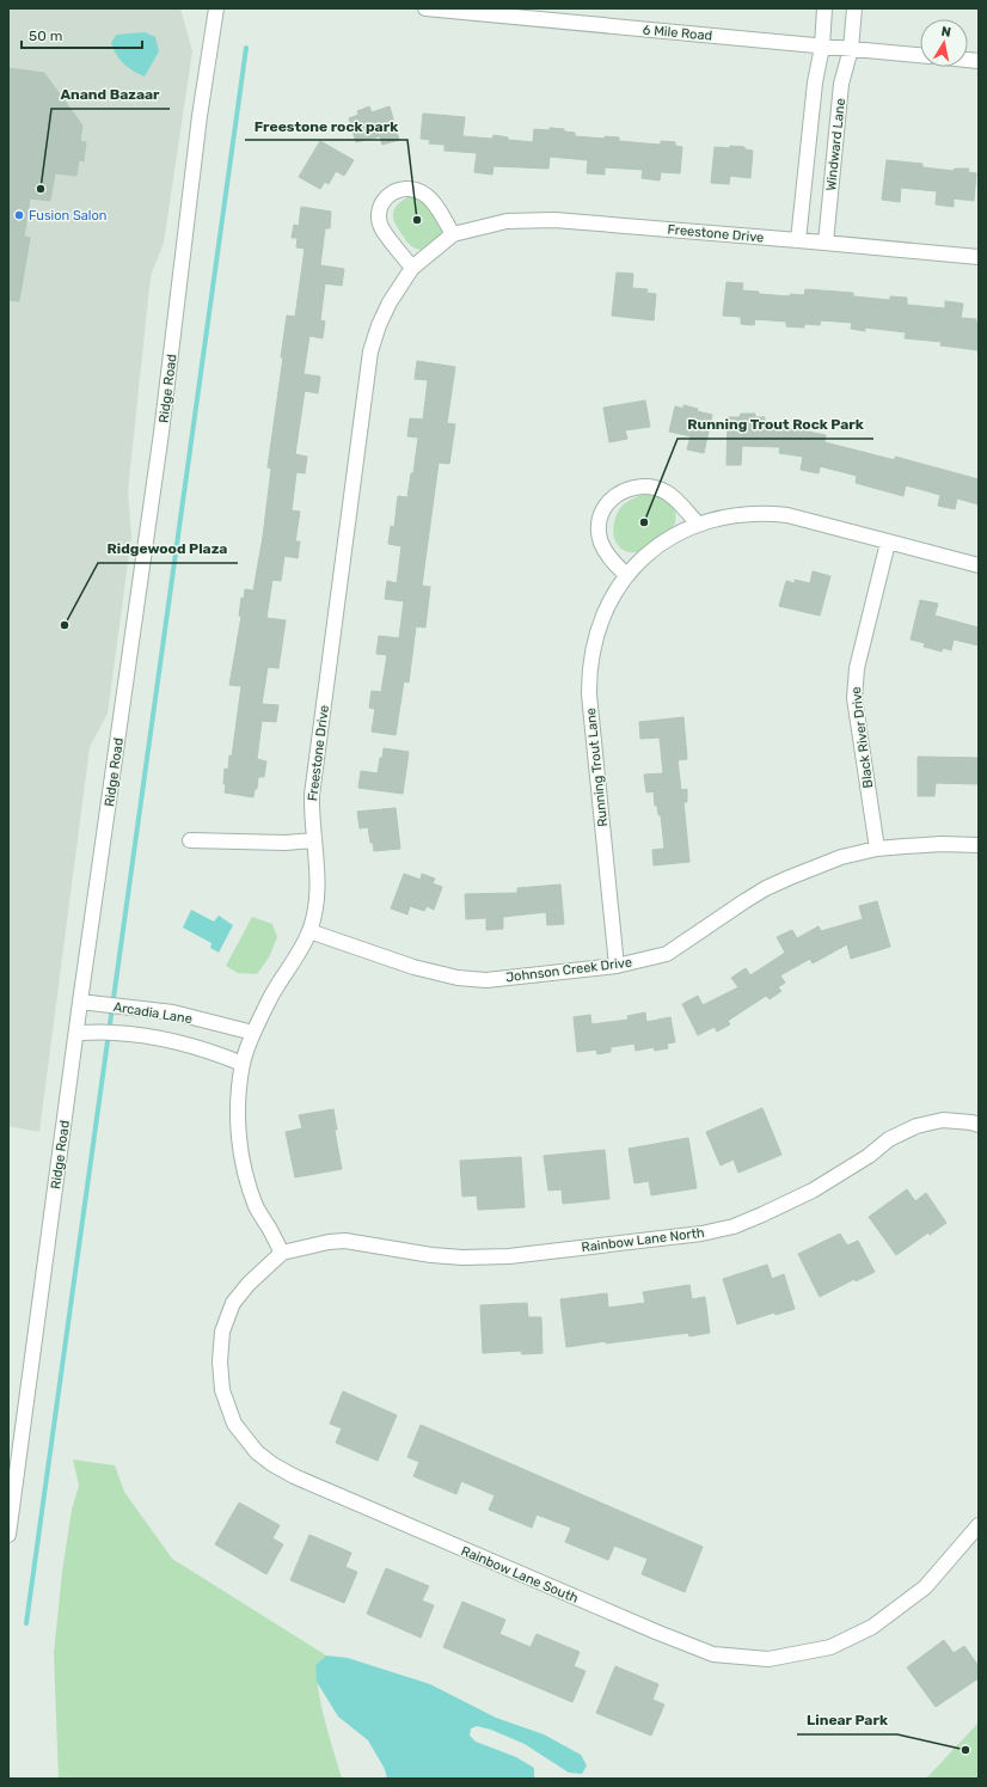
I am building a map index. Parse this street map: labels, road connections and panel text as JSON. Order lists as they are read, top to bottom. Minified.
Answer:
{"streets":{"street":["6 Mile Road","Windward Lane","Freestone Drive","Ridge Road","Black River Drive","Running Trout Lane","Johnson Creek Drive","Arcadia Lane","Rainbow Lane North","Rainbow Lane South"]},"crossings":[["6 Mile Road","Windward Lane"],["Windward Lane","Freestone Drive"],["Freestone Drive","Johnson Creek Drive"],["Freestone Drive","Arcadia Lane"],["Freestone Drive","Rainbow Lane North"],["Freestone Drive","Rainbow Lane South"],["Ridge Road","Arcadia Lane"],["Black River Drive","Running Trout Lane"],["Black River Drive","Johnson Creek Drive"],["Running Trout Lane","Johnson Creek Drive"],["Rainbow Lane North","Rainbow Lane South"]],"places":["Anand Bazaar","Fusion Salon","Freestone rock park","Running Trout Rock Park","Ridgewood Plaza","Linear Park"],"scale_bar":"50 m","north":"top"}
